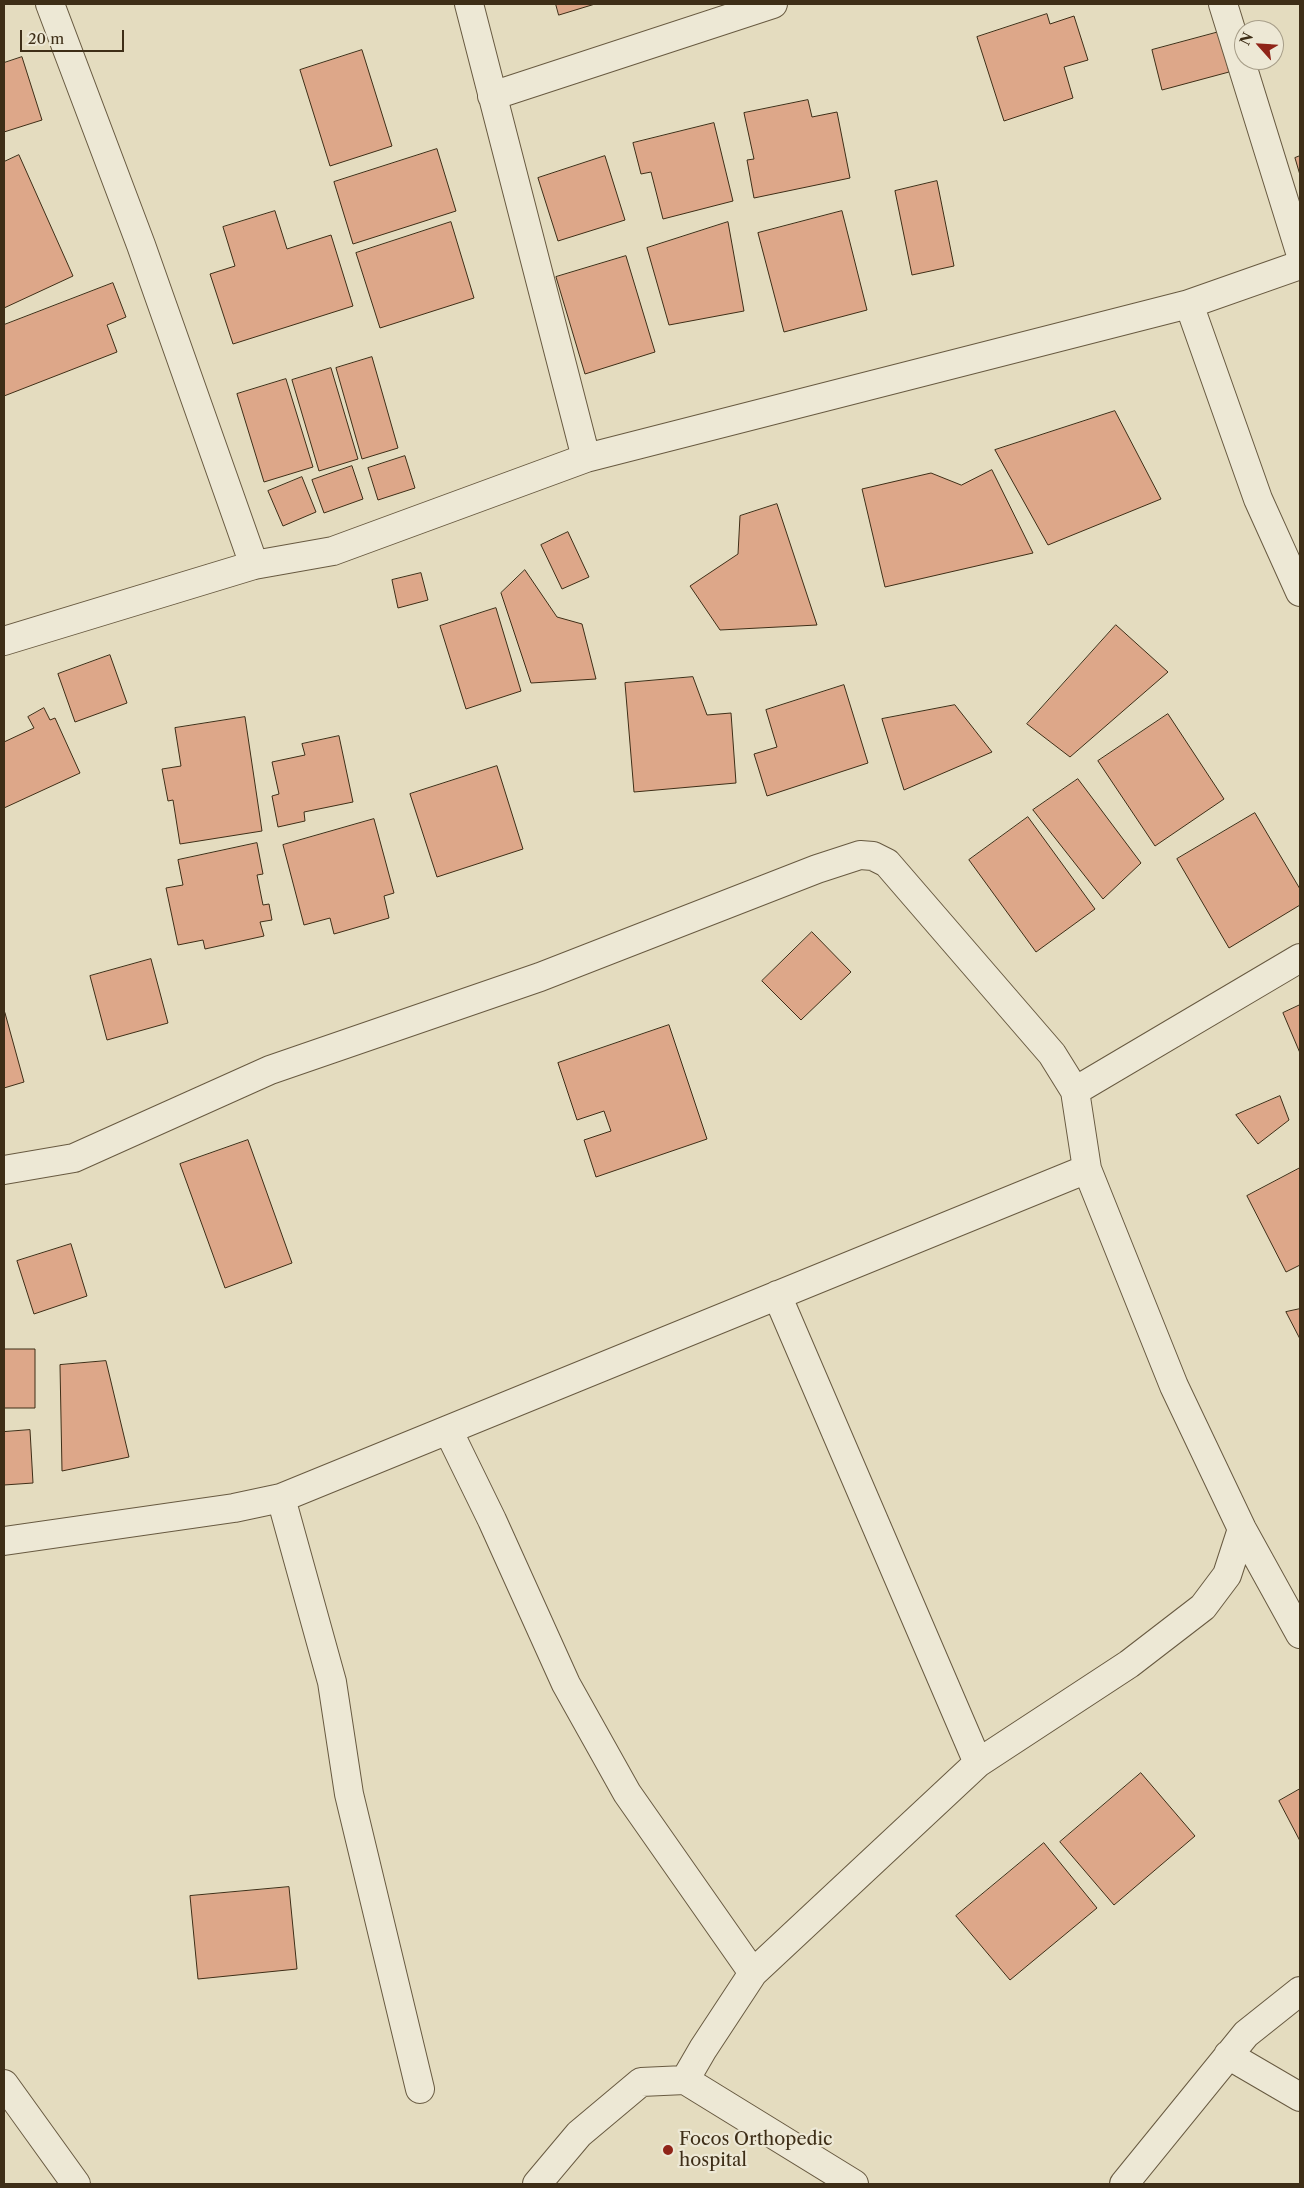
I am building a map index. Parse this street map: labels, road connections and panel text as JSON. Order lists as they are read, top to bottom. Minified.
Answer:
{"places":["Focos Orthopedic hospital"],"scale_bar":"20 m","north":"top left"}
